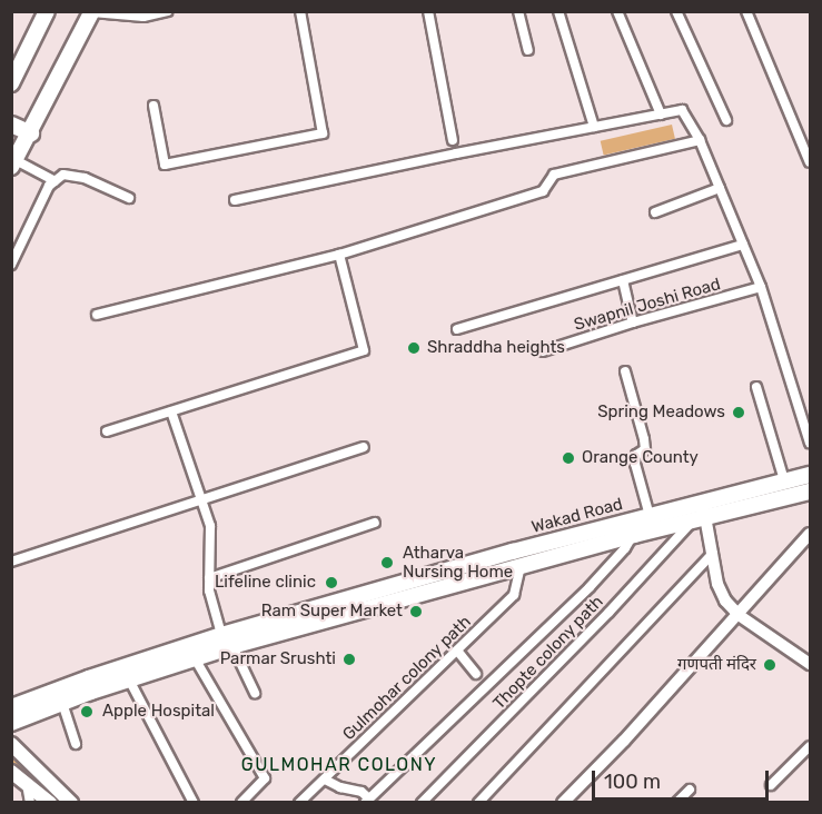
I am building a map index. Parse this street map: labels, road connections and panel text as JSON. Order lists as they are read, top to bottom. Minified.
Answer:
{"streets":{"main road":["Wakad Road"],"street":["Swapnil Joshi Road","Thopte colony path","Gulmohar colony path"]},"crossings":[["Wakad Road","Thopte colony path"],["Wakad Road","Gulmohar colony path"]],"districts":["GULMOHAR COLONY"],"places":["Shraddha heights","Spring Meadows","Orange County","Atharva Nursing Home","Lifeline clinic","Ram Super Market","Parmar Srushti","गणपती मंदिर","Apple Hospital"],"scale_bar":"100 m"}
